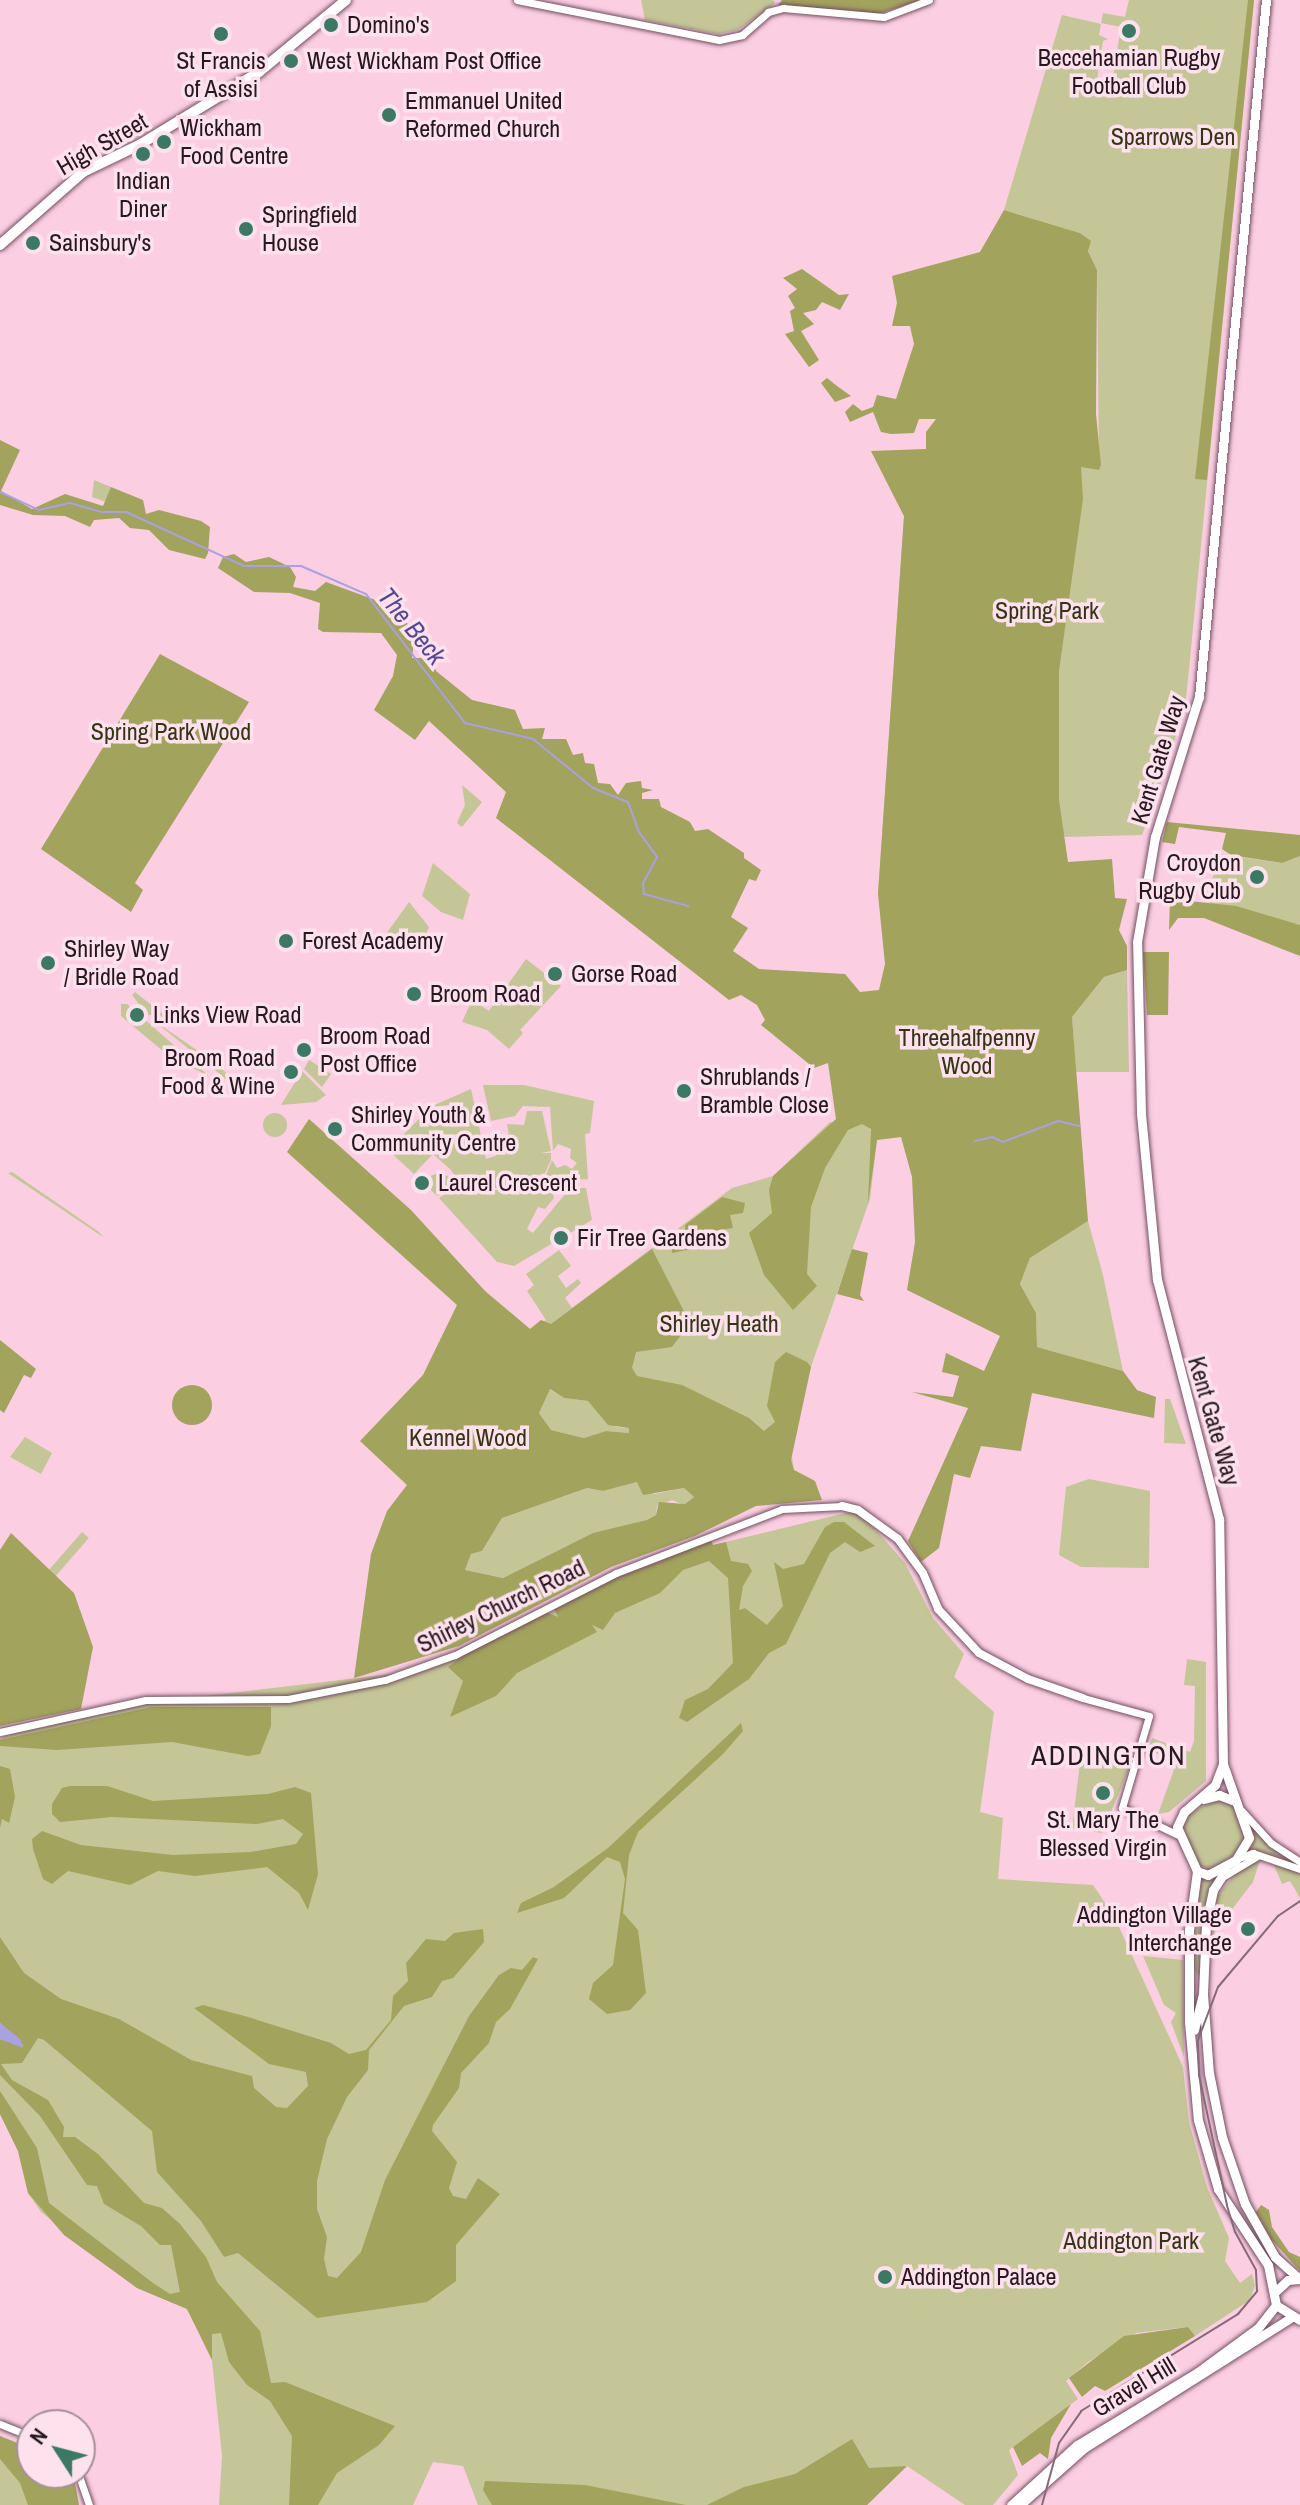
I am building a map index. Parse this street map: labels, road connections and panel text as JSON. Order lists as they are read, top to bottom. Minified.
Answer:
{"streets":{"highway":["High Street"],"main road":["Kent Gate Way","Gravel Hill"],"street":["Shirley Church Road"]},"districts":["ADDINGTON"],"water":["The Beck"],"parks":["Sparrows Den","Spring Park","Spring Park Wood","Threehalfpenny Wood","Shirley Heath","Kennel Wood","Addington Park"],"places":["Domino's","Beccehamian Rugby Football Club","St Francis of Assisi","West Wickham Post Office","Emmanuel United Reformed Church","Wickham Food Centre","Indian Diner","Springfield House","Sainsbury's","Croydon Rugby Club","Forest Academy","Shirley Way / Bridle Road","Gorse Road","Broom Road","Links View Road","Broom Road Post Office","Broom Road Food & Wine","Shrublands / Bramble Close","Shirley Youth & Community Centre","Laurel Crescent","Fir Tree Gardens","St. Mary The Blessed Virgin","Addington Village Interchange","Addington Palace"],"north":"top left"}
